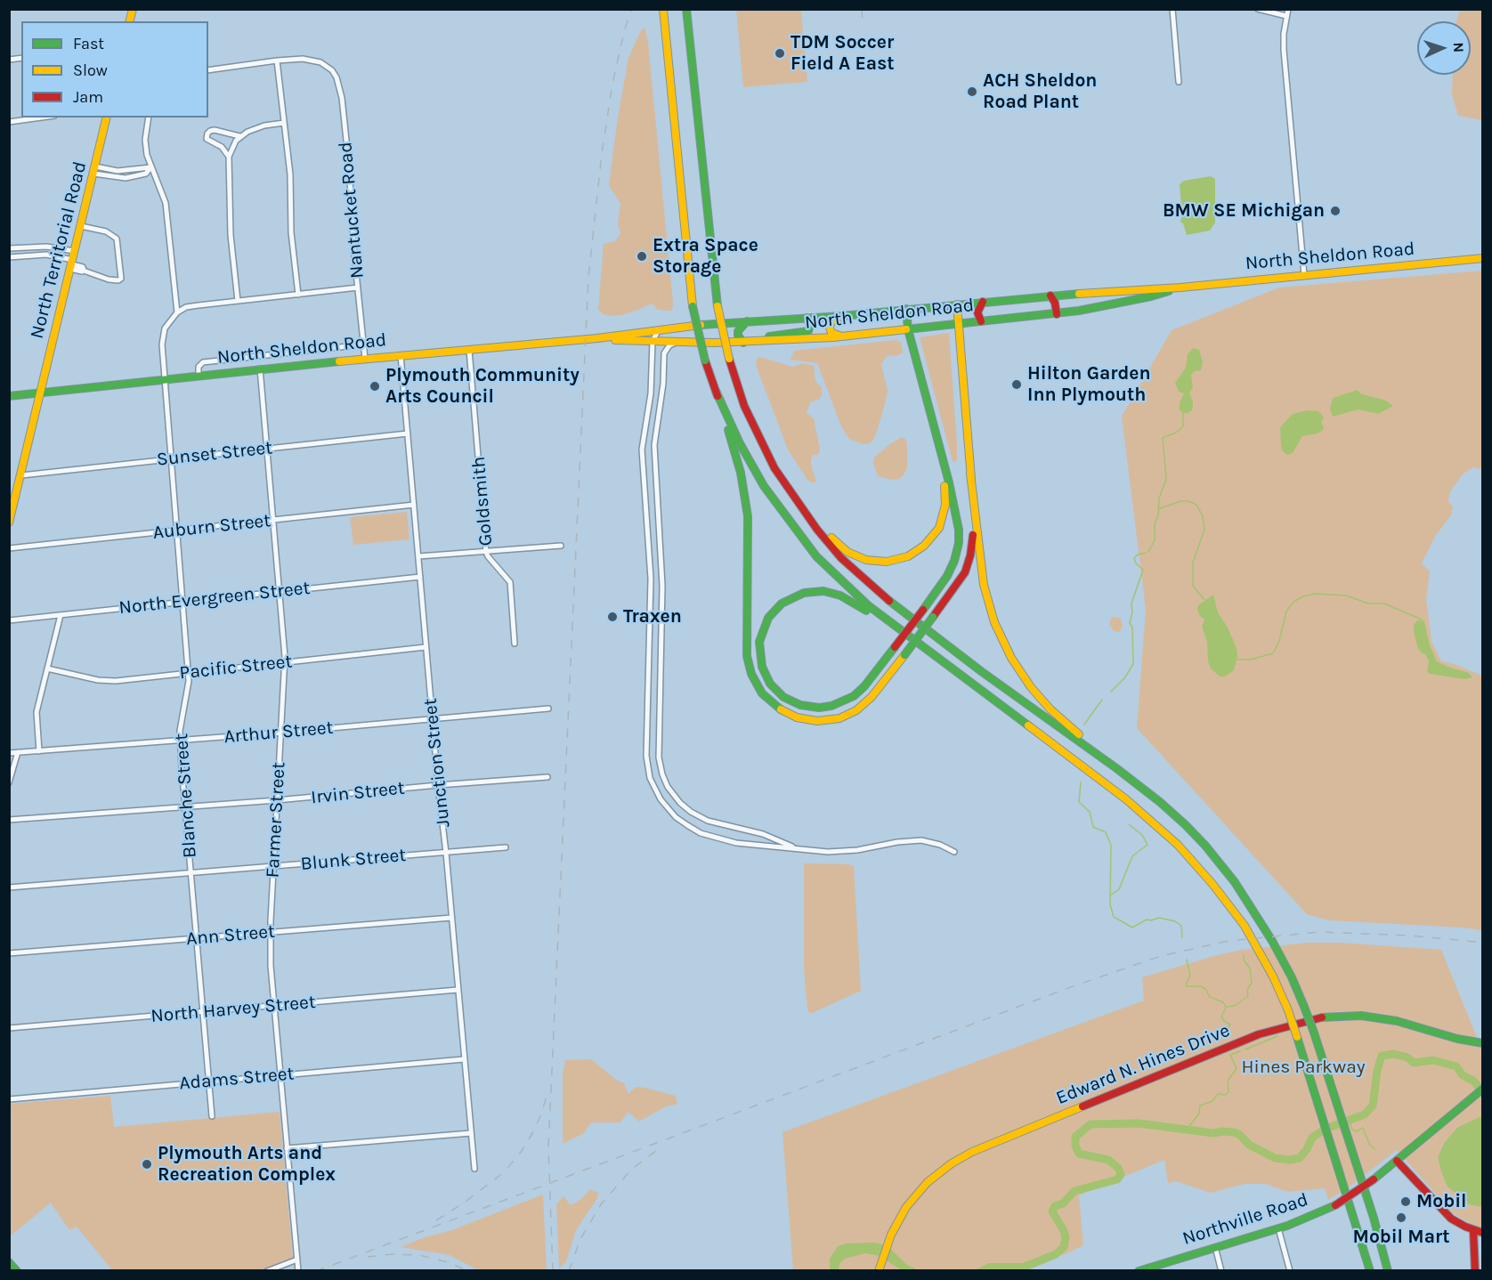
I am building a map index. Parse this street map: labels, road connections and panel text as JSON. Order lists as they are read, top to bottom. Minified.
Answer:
{"streets":{"main road":["North Territorial Road","North Sheldon Road","Edward N. Hines Drive","Northville Road"],"street":["Nantucket Road","Sunset Street","Goldsmith","Auburn Street","North Evergreen Street","Pacific Street","Arthur Street","Junction Street","Irvin Street","Blanche Street","Farmer Street","Blunk Street","Ann Street","North Harvey Street","Adams Street"]},"crossings":[["Nantucket Road","North Sheldon Road"],["North Territorial Road","North Sheldon Road"],["North Territorial Road","Sunset Street"],["North Sheldon Road","Goldsmith"],["North Sheldon Road","Junction Street"],["North Sheldon Road","Blanche Street"],["North Sheldon Road","Farmer Street"],["Sunset Street","Junction Street"],["Sunset Street","Blanche Street"],["Sunset Street","Farmer Street"],["Auburn Street","Junction Street"],["Auburn Street","Blanche Street"],["Auburn Street","Farmer Street"],["North Evergreen Street","Junction Street"],["North Evergreen Street","Blanche Street"],["North Evergreen Street","Farmer Street"],["Pacific Street","Junction Street"],["Pacific Street","Blanche Street"],["Pacific Street","Farmer Street"],["Arthur Street","Junction Street"],["Arthur Street","Blanche Street"],["Arthur Street","Farmer Street"],["Junction Street","Irvin Street"],["Junction Street","Blunk Street"],["Junction Street","Ann Street"],["Junction Street","North Harvey Street"],["Junction Street","Adams Street"],["Irvin Street","Blanche Street"],["Irvin Street","Farmer Street"],["Blanche Street","Blunk Street"],["Blanche Street","Ann Street"],["Blanche Street","North Harvey Street"],["Blanche Street","Adams Street"],["Farmer Street","Blunk Street"],["Farmer Street","Ann Street"],["Farmer Street","North Harvey Street"],["Farmer Street","Adams Street"]],"parks":["Hines Parkway"],"places":["TDM Soccer Field A East","ACH Sheldon Road Plant","BMW SE Michigan","Extra Space Storage","Hilton Garden Inn Plymouth","Plymouth Community Arts Council","Traxen","Plymouth Arts and Recreation Complex","Mobil","Mobil Mart"],"legend":["Fast","Slow","Jam"],"north":"right"}
